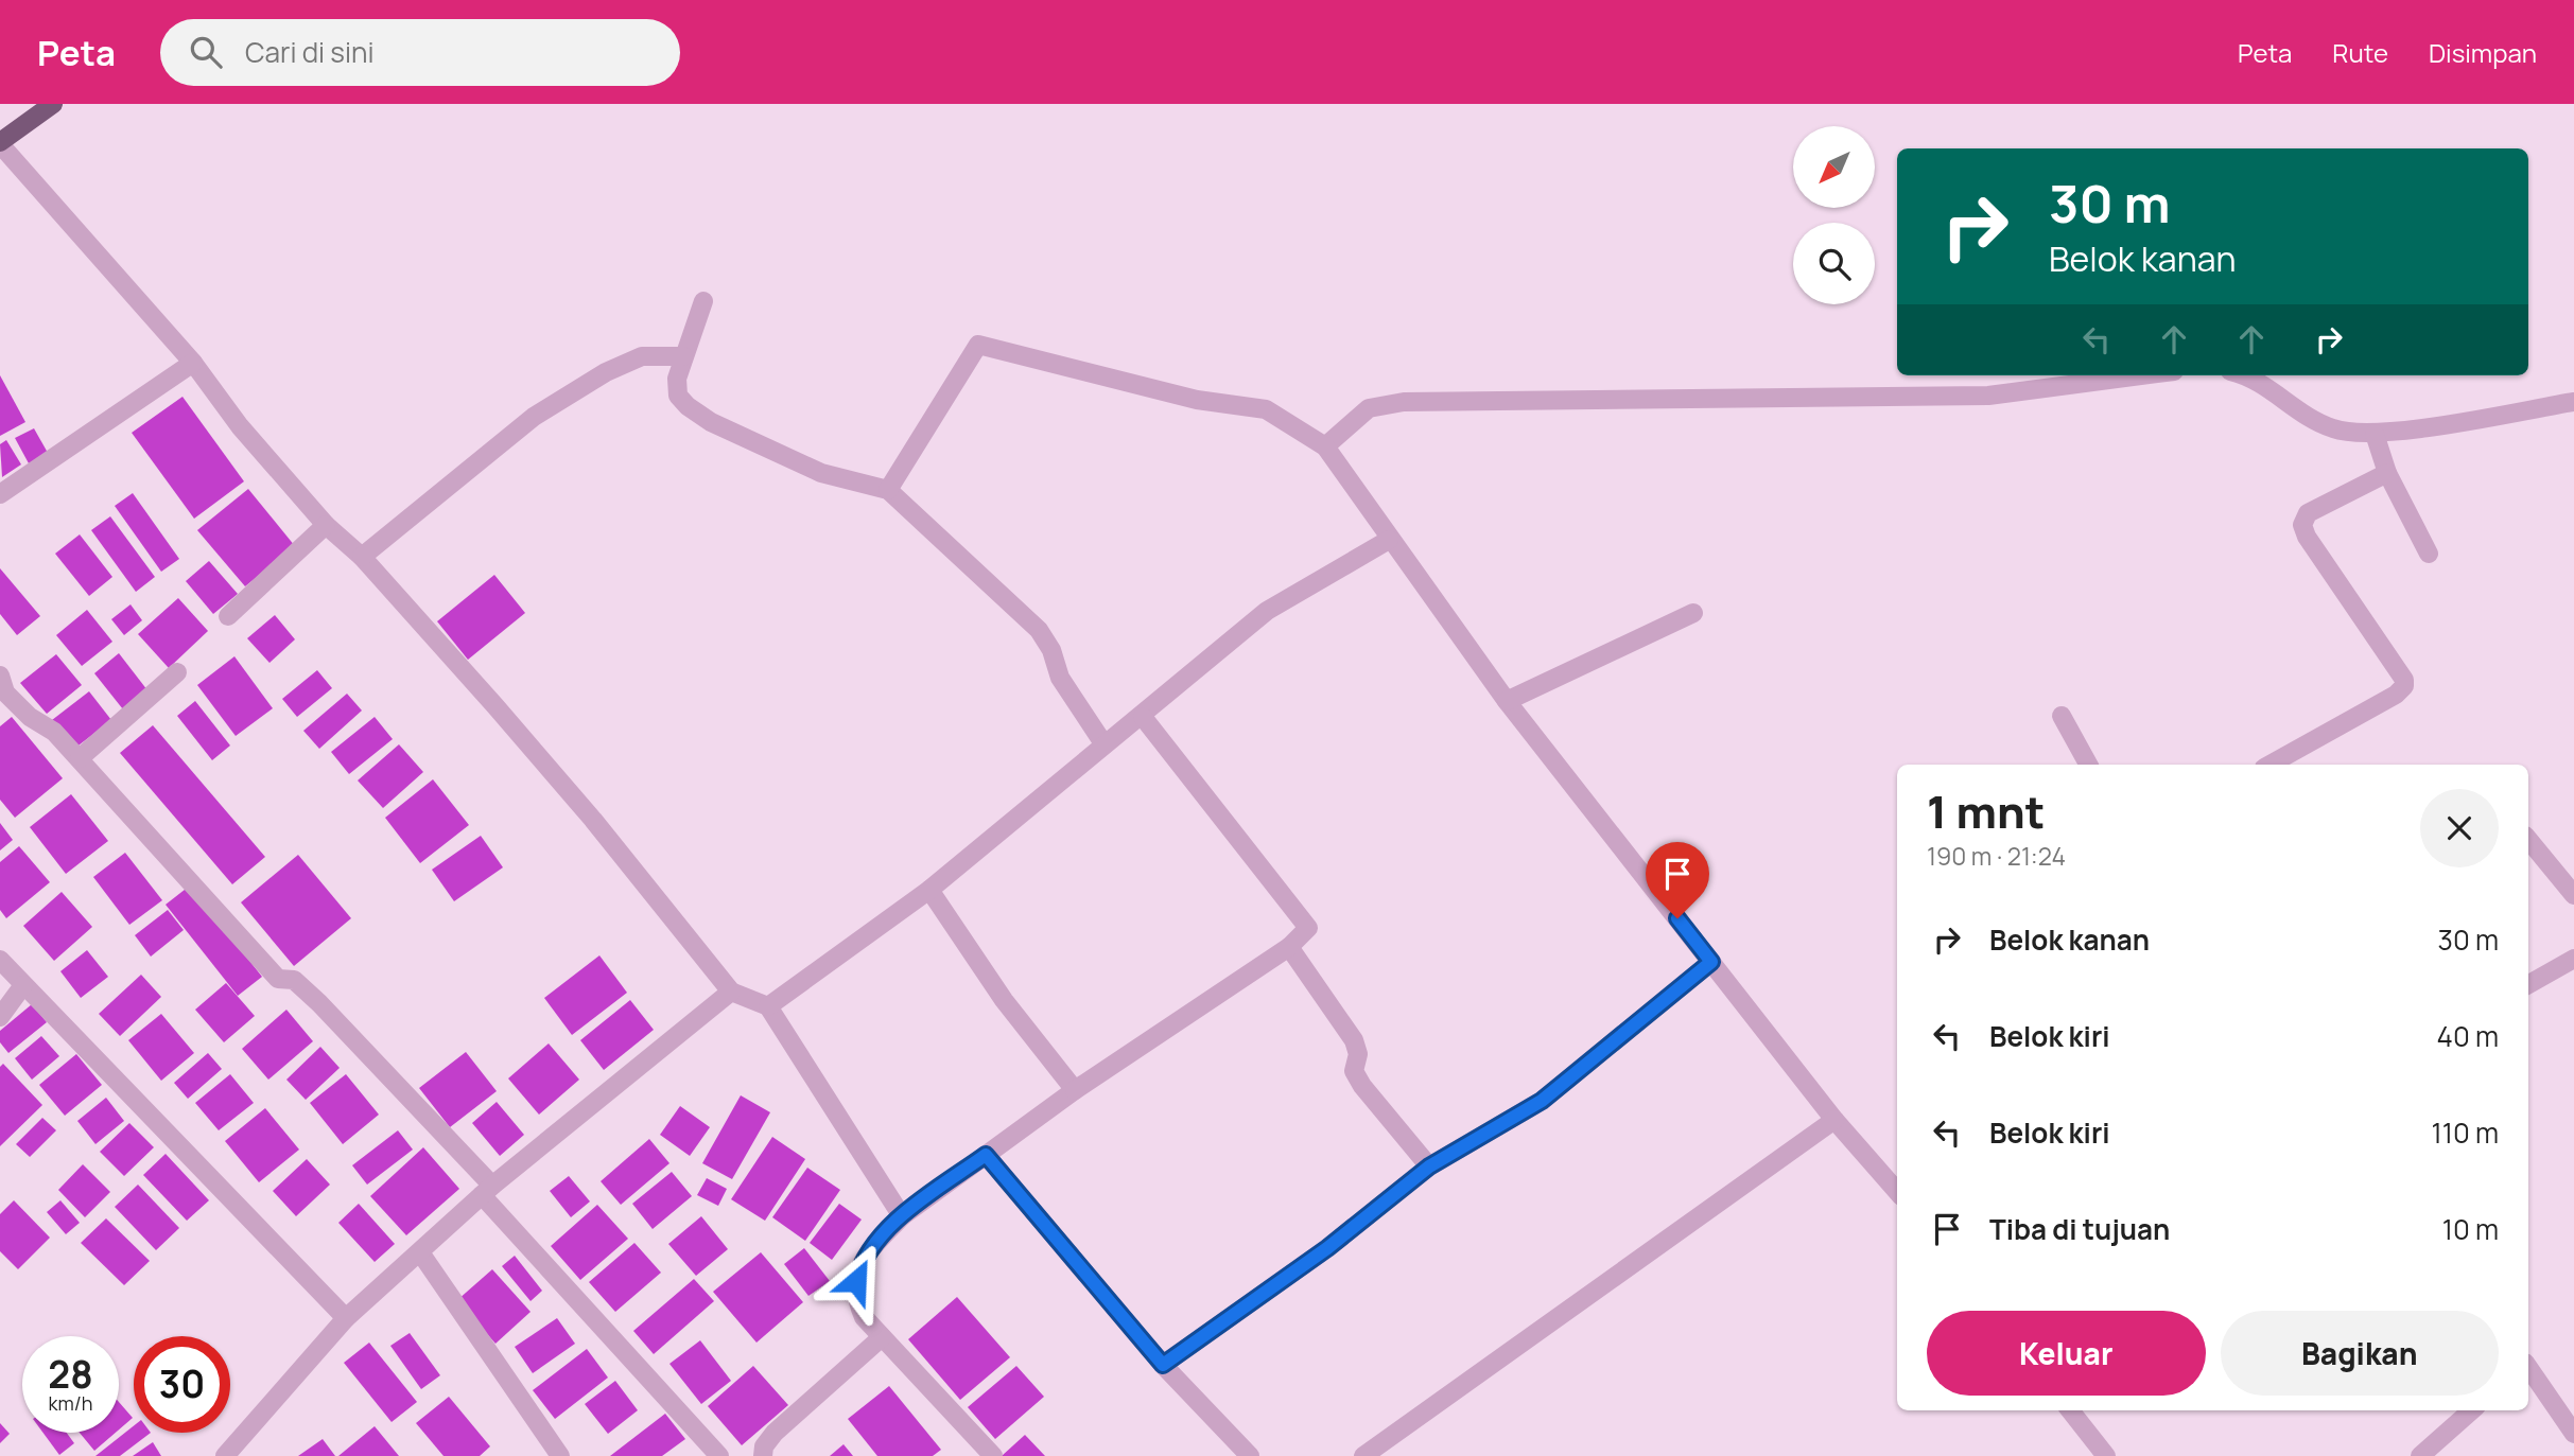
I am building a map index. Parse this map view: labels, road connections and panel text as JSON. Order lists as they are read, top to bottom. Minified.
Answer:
{"north":"bottom left","page":{"header":"Peta","search":"Cari di sini","nav":["Peta","Rute","Disimpan"],"turn":["30 m","Belok kanan"],"heading":["1 mnt","190 m · 21:24"],"list":[{"name":"Belok kanan","value":"30 m"},{"name":"Belok kiri","value":"40 m"},{"name":"Belok kiri","value":"110 m"},{"name":"Tiba di tujuan","value":"10 m"}],"buttons":["Keluar","Bagikan"],"speed":"28 km/h","limit":"30"}}
